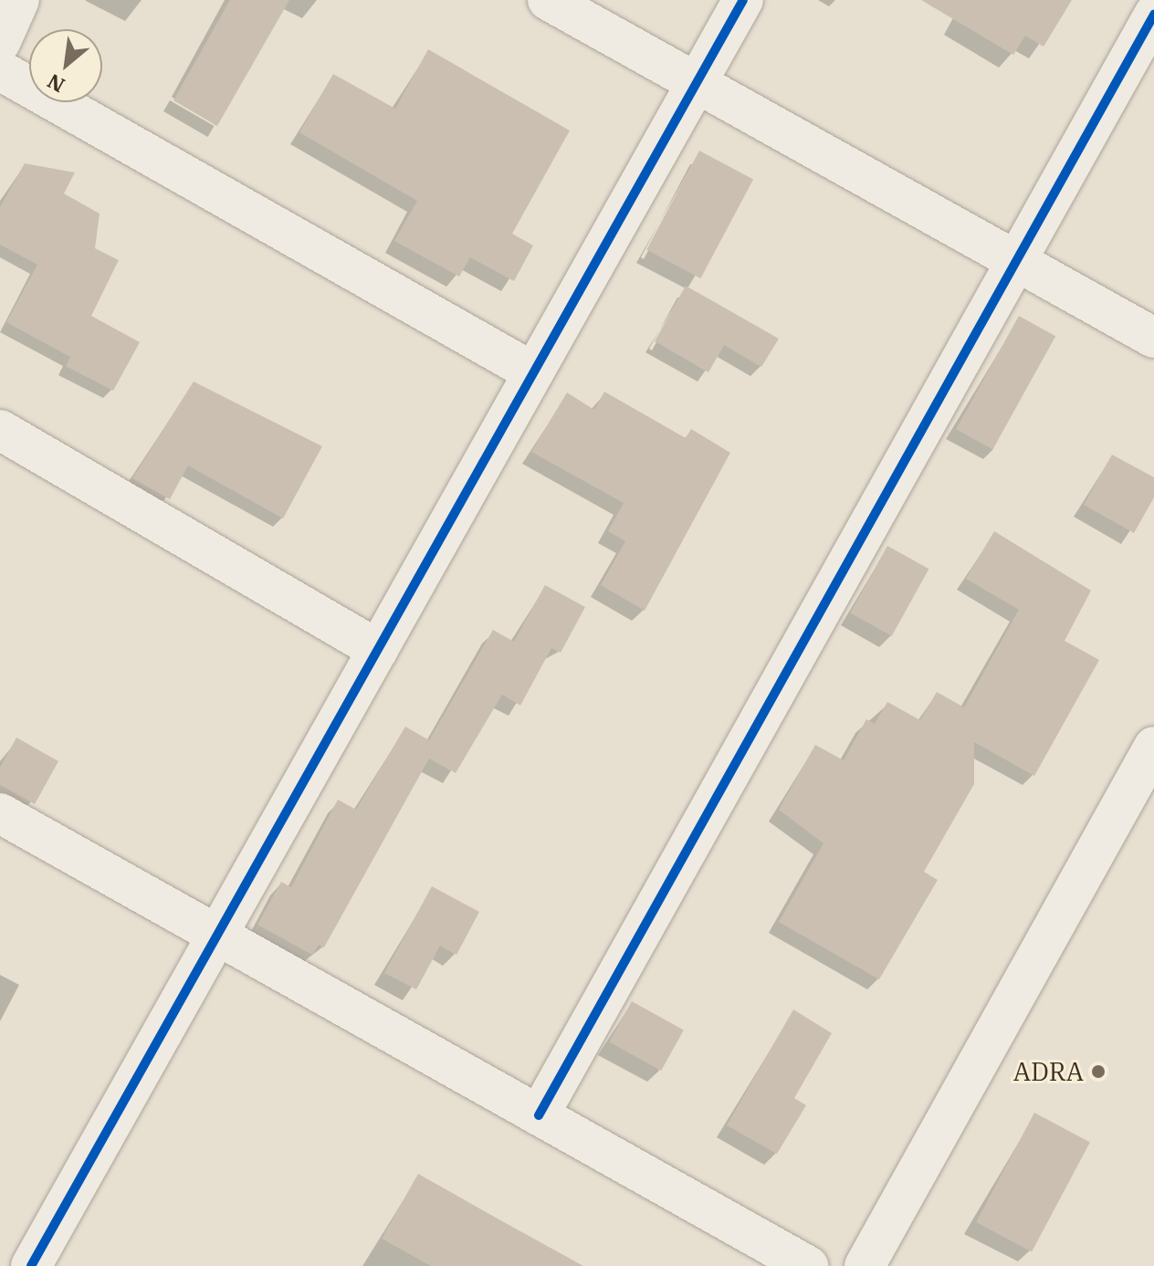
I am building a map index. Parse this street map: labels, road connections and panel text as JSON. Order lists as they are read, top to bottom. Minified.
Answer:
{"places":["ADRA"],"north":"bottom left"}
